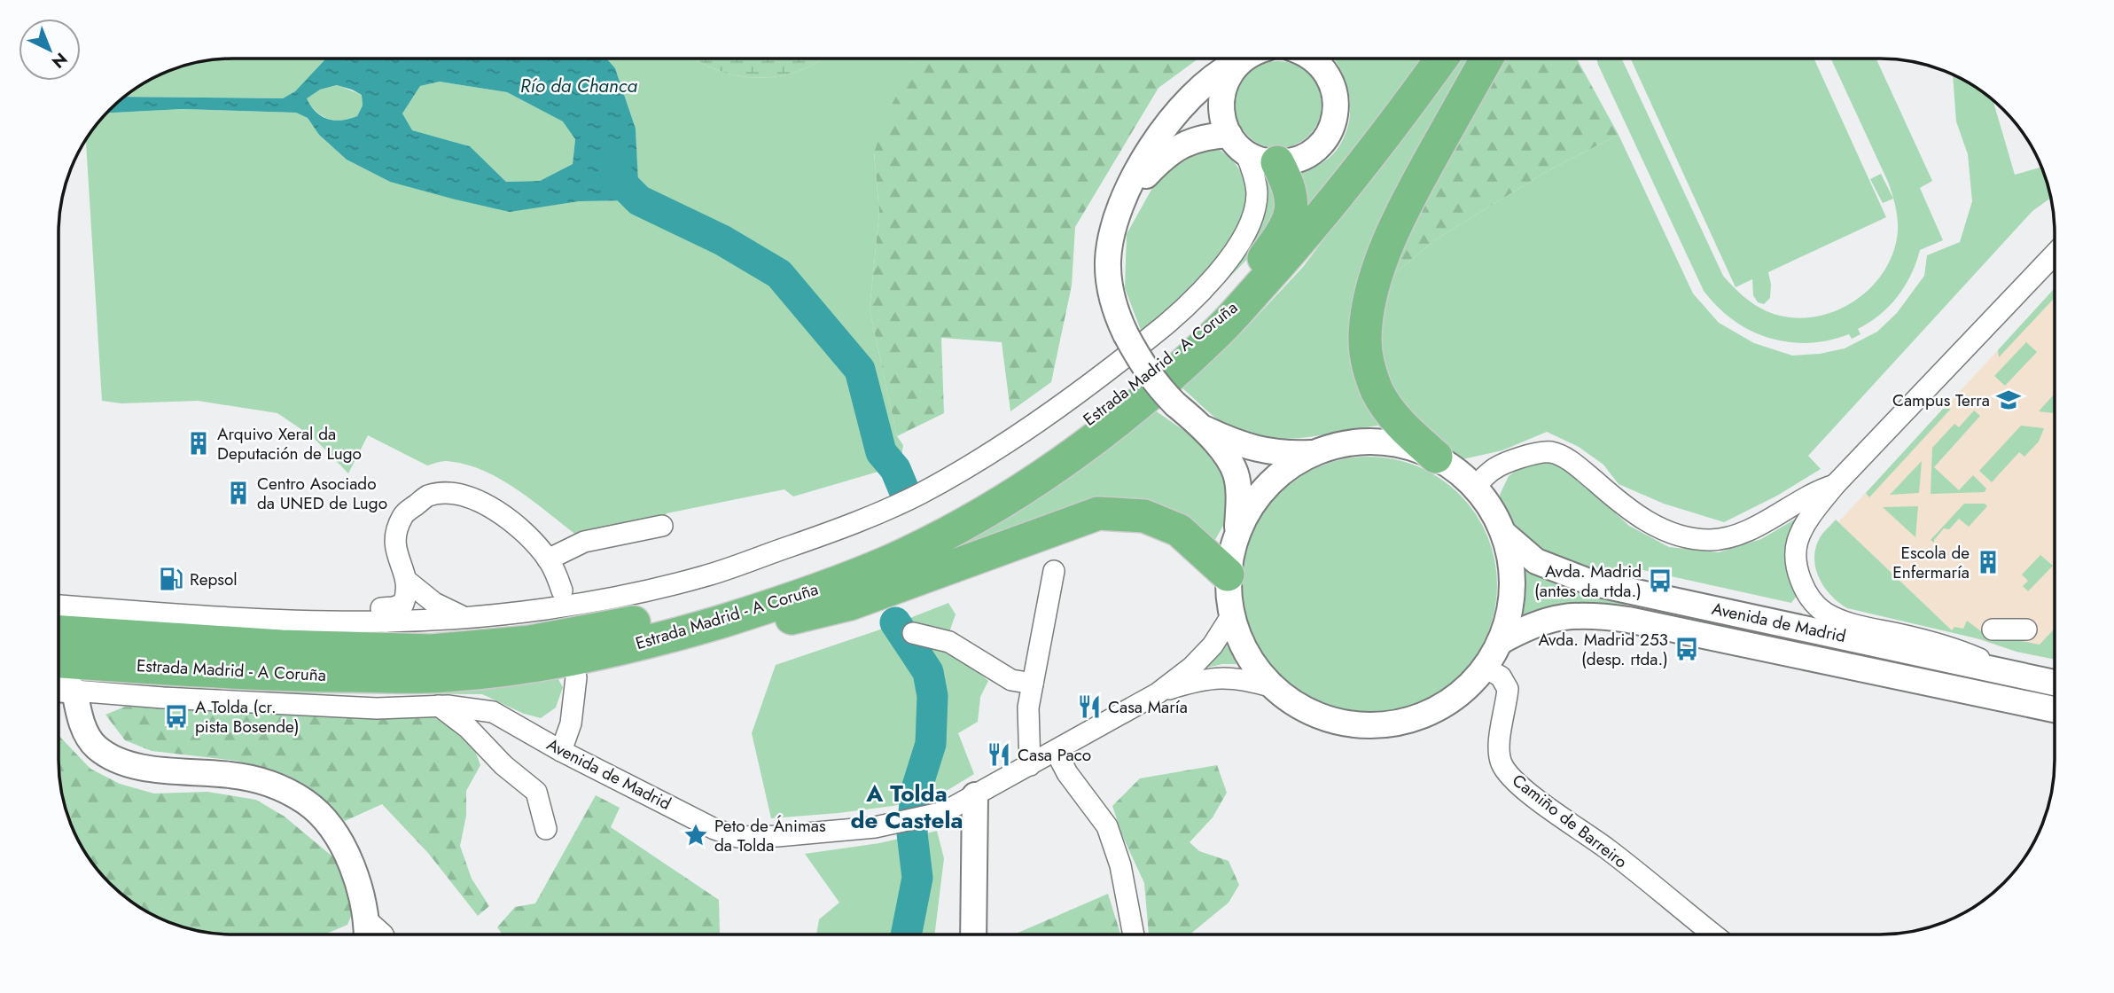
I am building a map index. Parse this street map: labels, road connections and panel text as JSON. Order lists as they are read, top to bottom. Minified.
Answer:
{"streets":{"highway":["Estrada Madrid - A Coruña"],"street":["Avenida de Madrid","Camiño de Barreiro"]},"districts":["A Tolda de Castela"],"water":["Río da Chanca"],"places":{"school or university":["Campus Terra"],"building":["Arquivo Xeral da Deputación de Lugo","Centro Asociado da UNED de Lugo","Escola de Enfermaría"],"fuel station":["Repsol"],"bus stop":["Avda. Madrid (antes da rtda.)","Avda. Madrid 253 (desp. rtda.)","A Tolda (cr. pista Bosende)"],"restaurant":["Casa María","Casa Paco"],"place":["Peto de Ánimas da Tolda"]},"north":"bottom right"}
